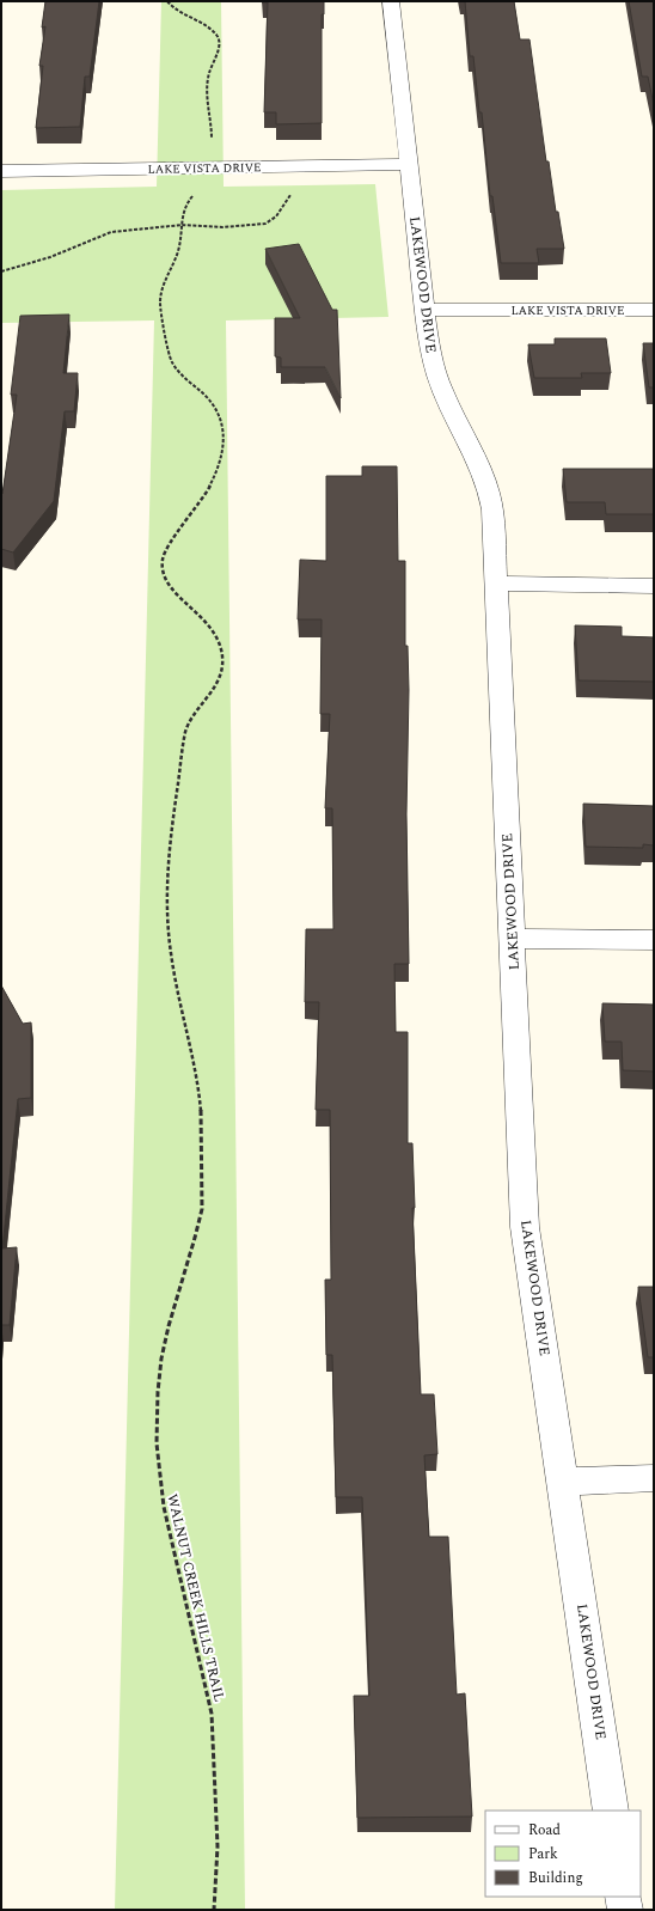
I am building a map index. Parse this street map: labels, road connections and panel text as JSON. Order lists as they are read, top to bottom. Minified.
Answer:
{"streets":{"street":["LAKE VISTA DRIVE","LAKEWOOD DRIVE"],"path":["WALNUT CREEK HILLS TRAIL"]},"crossings":[["LAKE VISTA DRIVE","LAKEWOOD DRIVE"]],"legend":["Road","Park","Building"]}
